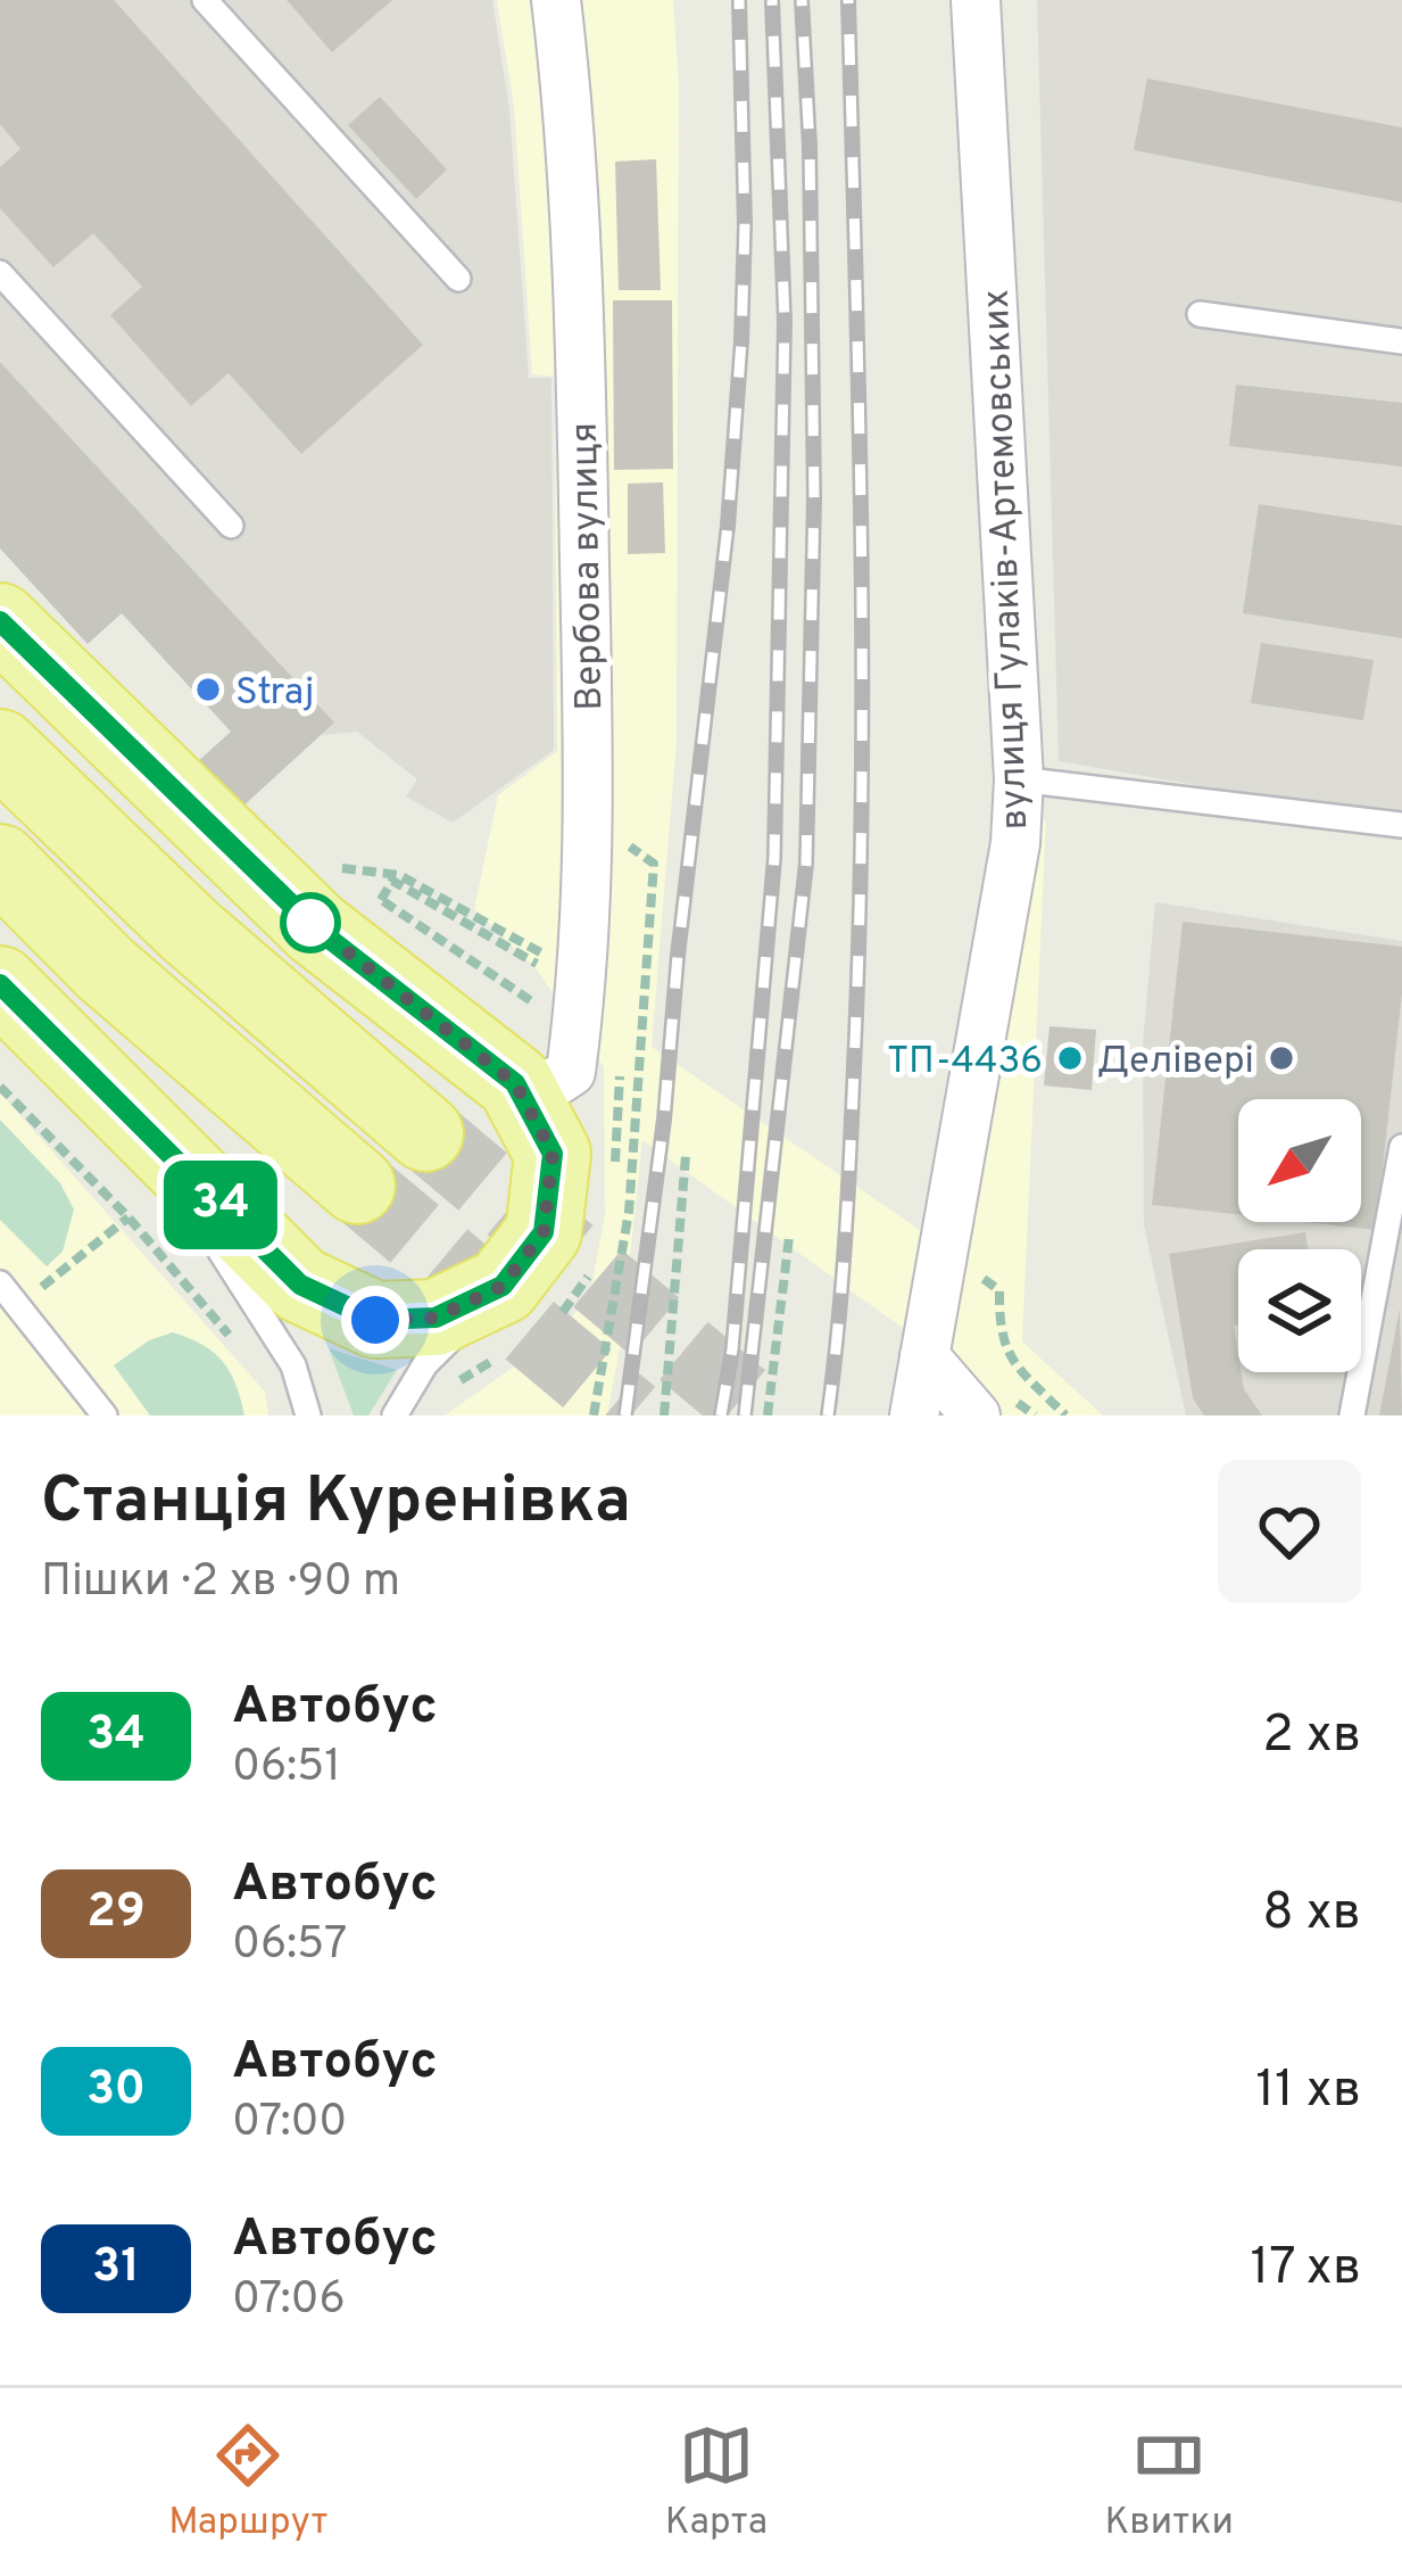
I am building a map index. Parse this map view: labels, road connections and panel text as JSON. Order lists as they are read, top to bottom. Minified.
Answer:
{"streets":{"street":["вулиця Гулаків-Артемовських","Вербова вулиця"]},"places":["Straj","ТП-4436","Делівері"],"lines":["bus line 34"],"north":"bottom left","page":{"on_map":"34","heading":["Станція Куренівка","Пішки · 2 хв · 90 m"],"list":[{"mark":"34","name":"Автобус","note":"06:51","value":"2 хв"},{"mark":"29","name":"Автобус","note":"06:57","value":"8 хв"},{"mark":"30","name":"Автобус","note":"07:00","value":"11 хв"},{"mark":"31","name":"Автобус","note":"07:06","value":"17 хв"}],"tabs":["Маршрут","Карта","Квитки"]}}
